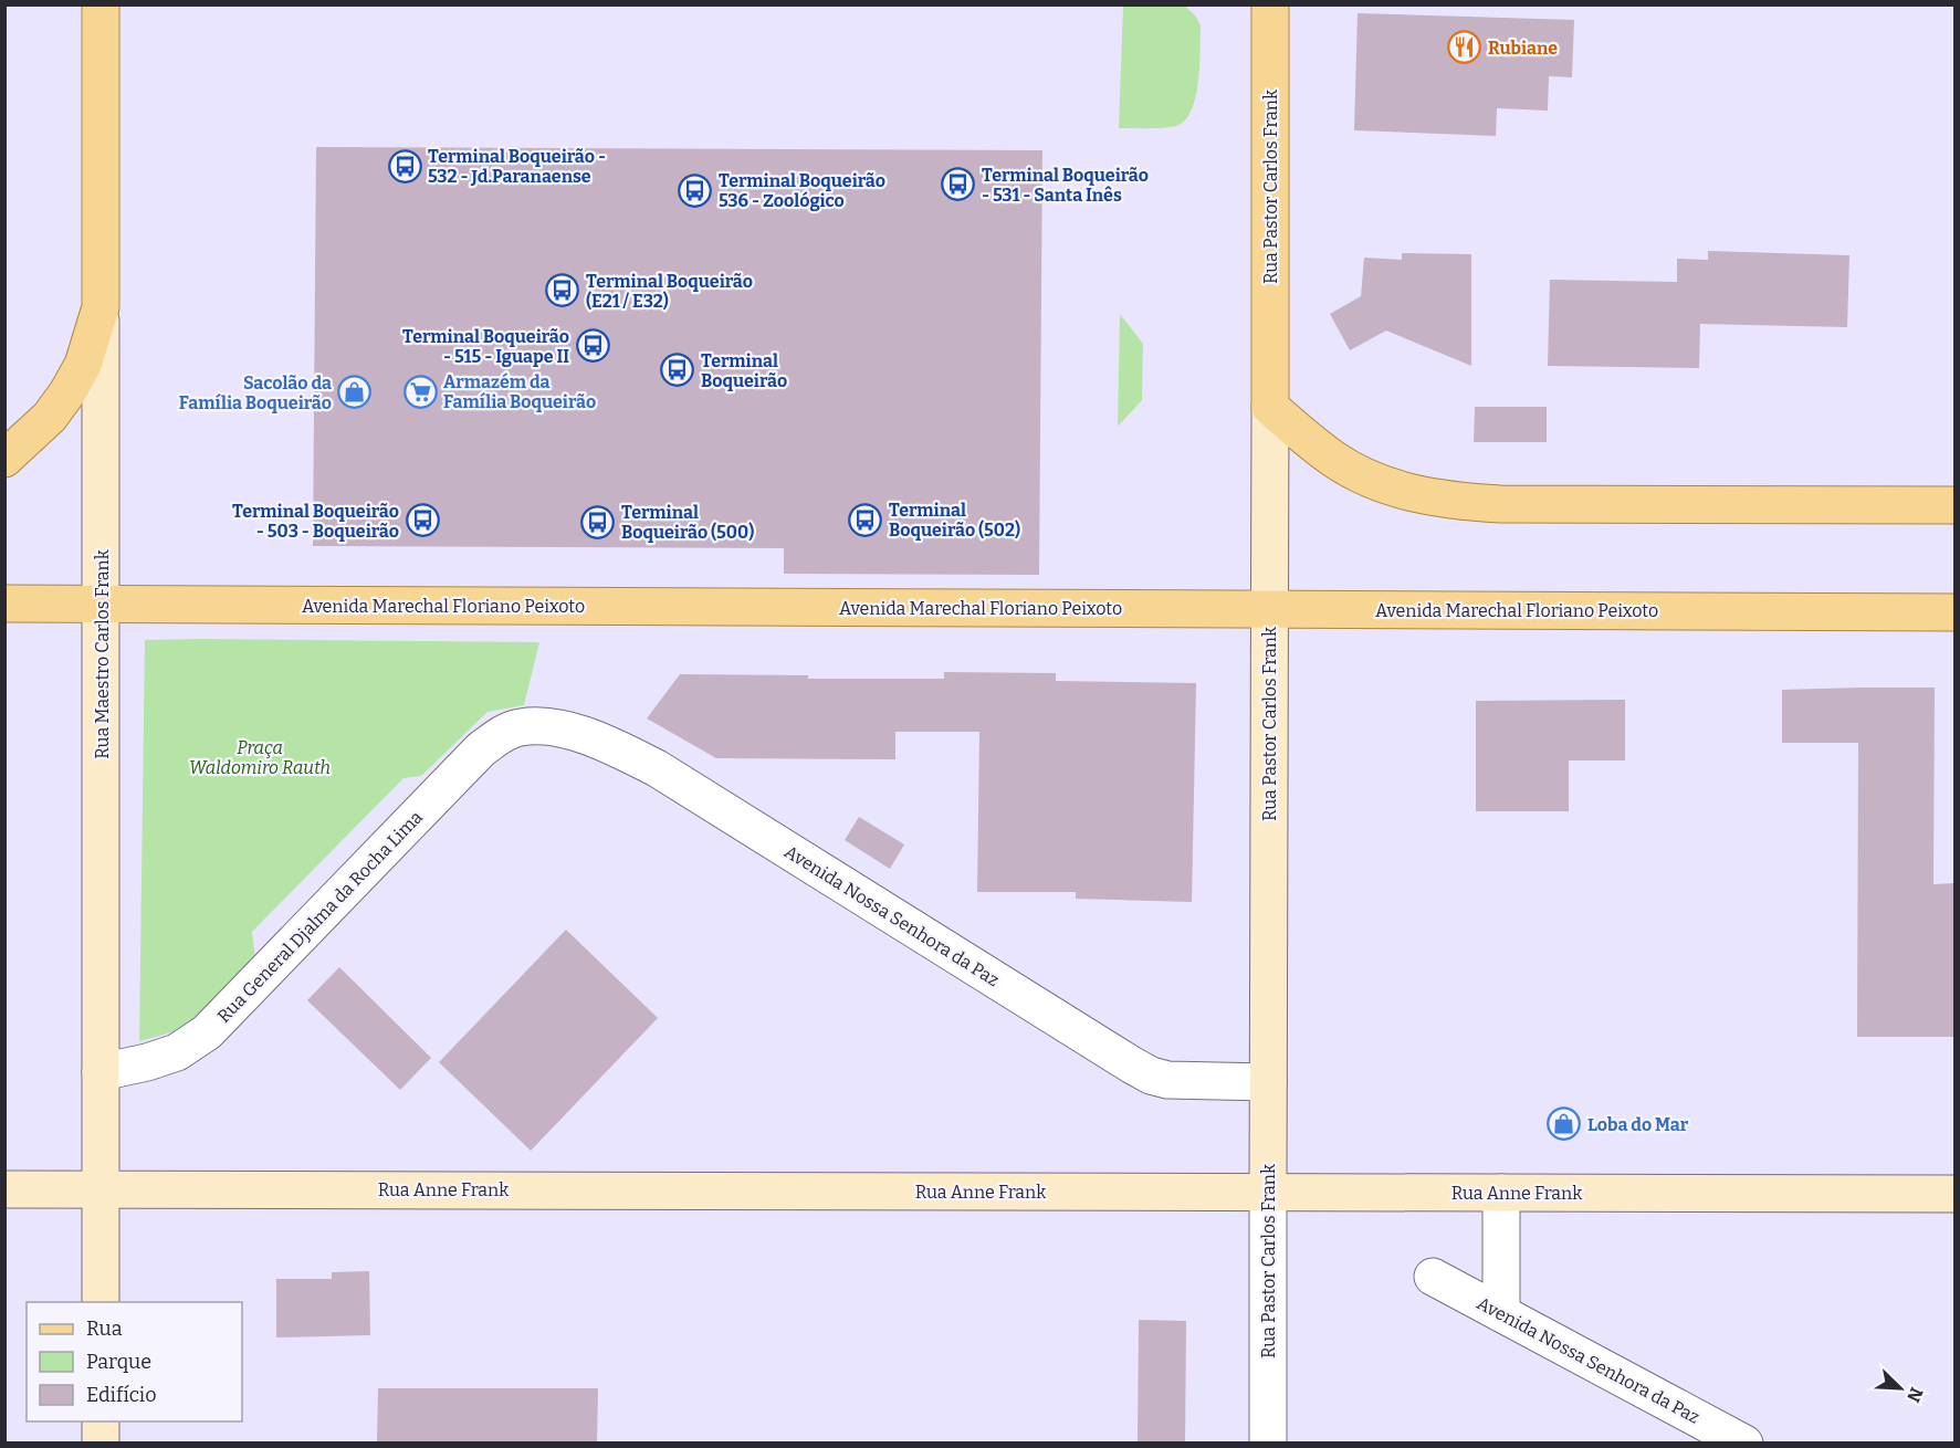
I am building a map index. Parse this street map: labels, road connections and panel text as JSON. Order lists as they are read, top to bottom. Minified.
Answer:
{"streets":{"main road":["Rua Pastor Carlos Frank","Avenida Marechal Floriano Peixoto","Rua Maestro Carlos Frank","Rua Anne Frank"],"street":["Avenida Nossa Senhora da Paz","Rua General Djalma da Rocha Lima"]},"crossings":[["Rua Pastor Carlos Frank","Avenida Marechal Floriano Peixoto"],["Rua Pastor Carlos Frank","Avenida Nossa Senhora da Paz"],["Rua Pastor Carlos Frank","Rua Anne Frank"],["Avenida Marechal Floriano Peixoto","Rua Maestro Carlos Frank"],["Rua Maestro Carlos Frank","Rua General Djalma da Rocha Lima"],["Rua Maestro Carlos Frank","Rua Anne Frank"],["Avenida Nossa Senhora da Paz","Rua General Djalma da Rocha Lima"]],"parks":["Praça Waldomiro Rauth"],"places":{"restaurant":["Rubiane"],"bus stop":["Terminal Boqueirão - 532 - Jd.Paranaense","Terminal Boqueirão - 531 - Santa Inês","Terminal Boqueirão 536 - Zoológico","Terminal Boqueirão (E21 / E32)","Terminal Boqueirão - 515 - Iguape II","Terminal Boqueirão","Terminal Boqueirão (502)","Terminal Boqueirão - 503 - Boqueirão","Terminal Boqueirão (500)"],"supermarket":["Armazém da Família Boqueirão"],"shop":["Sacolão da Família Boqueirão","Loba do Mar"]},"legend":["Rua","Parque","Edifício"],"north":"bottom right"}
